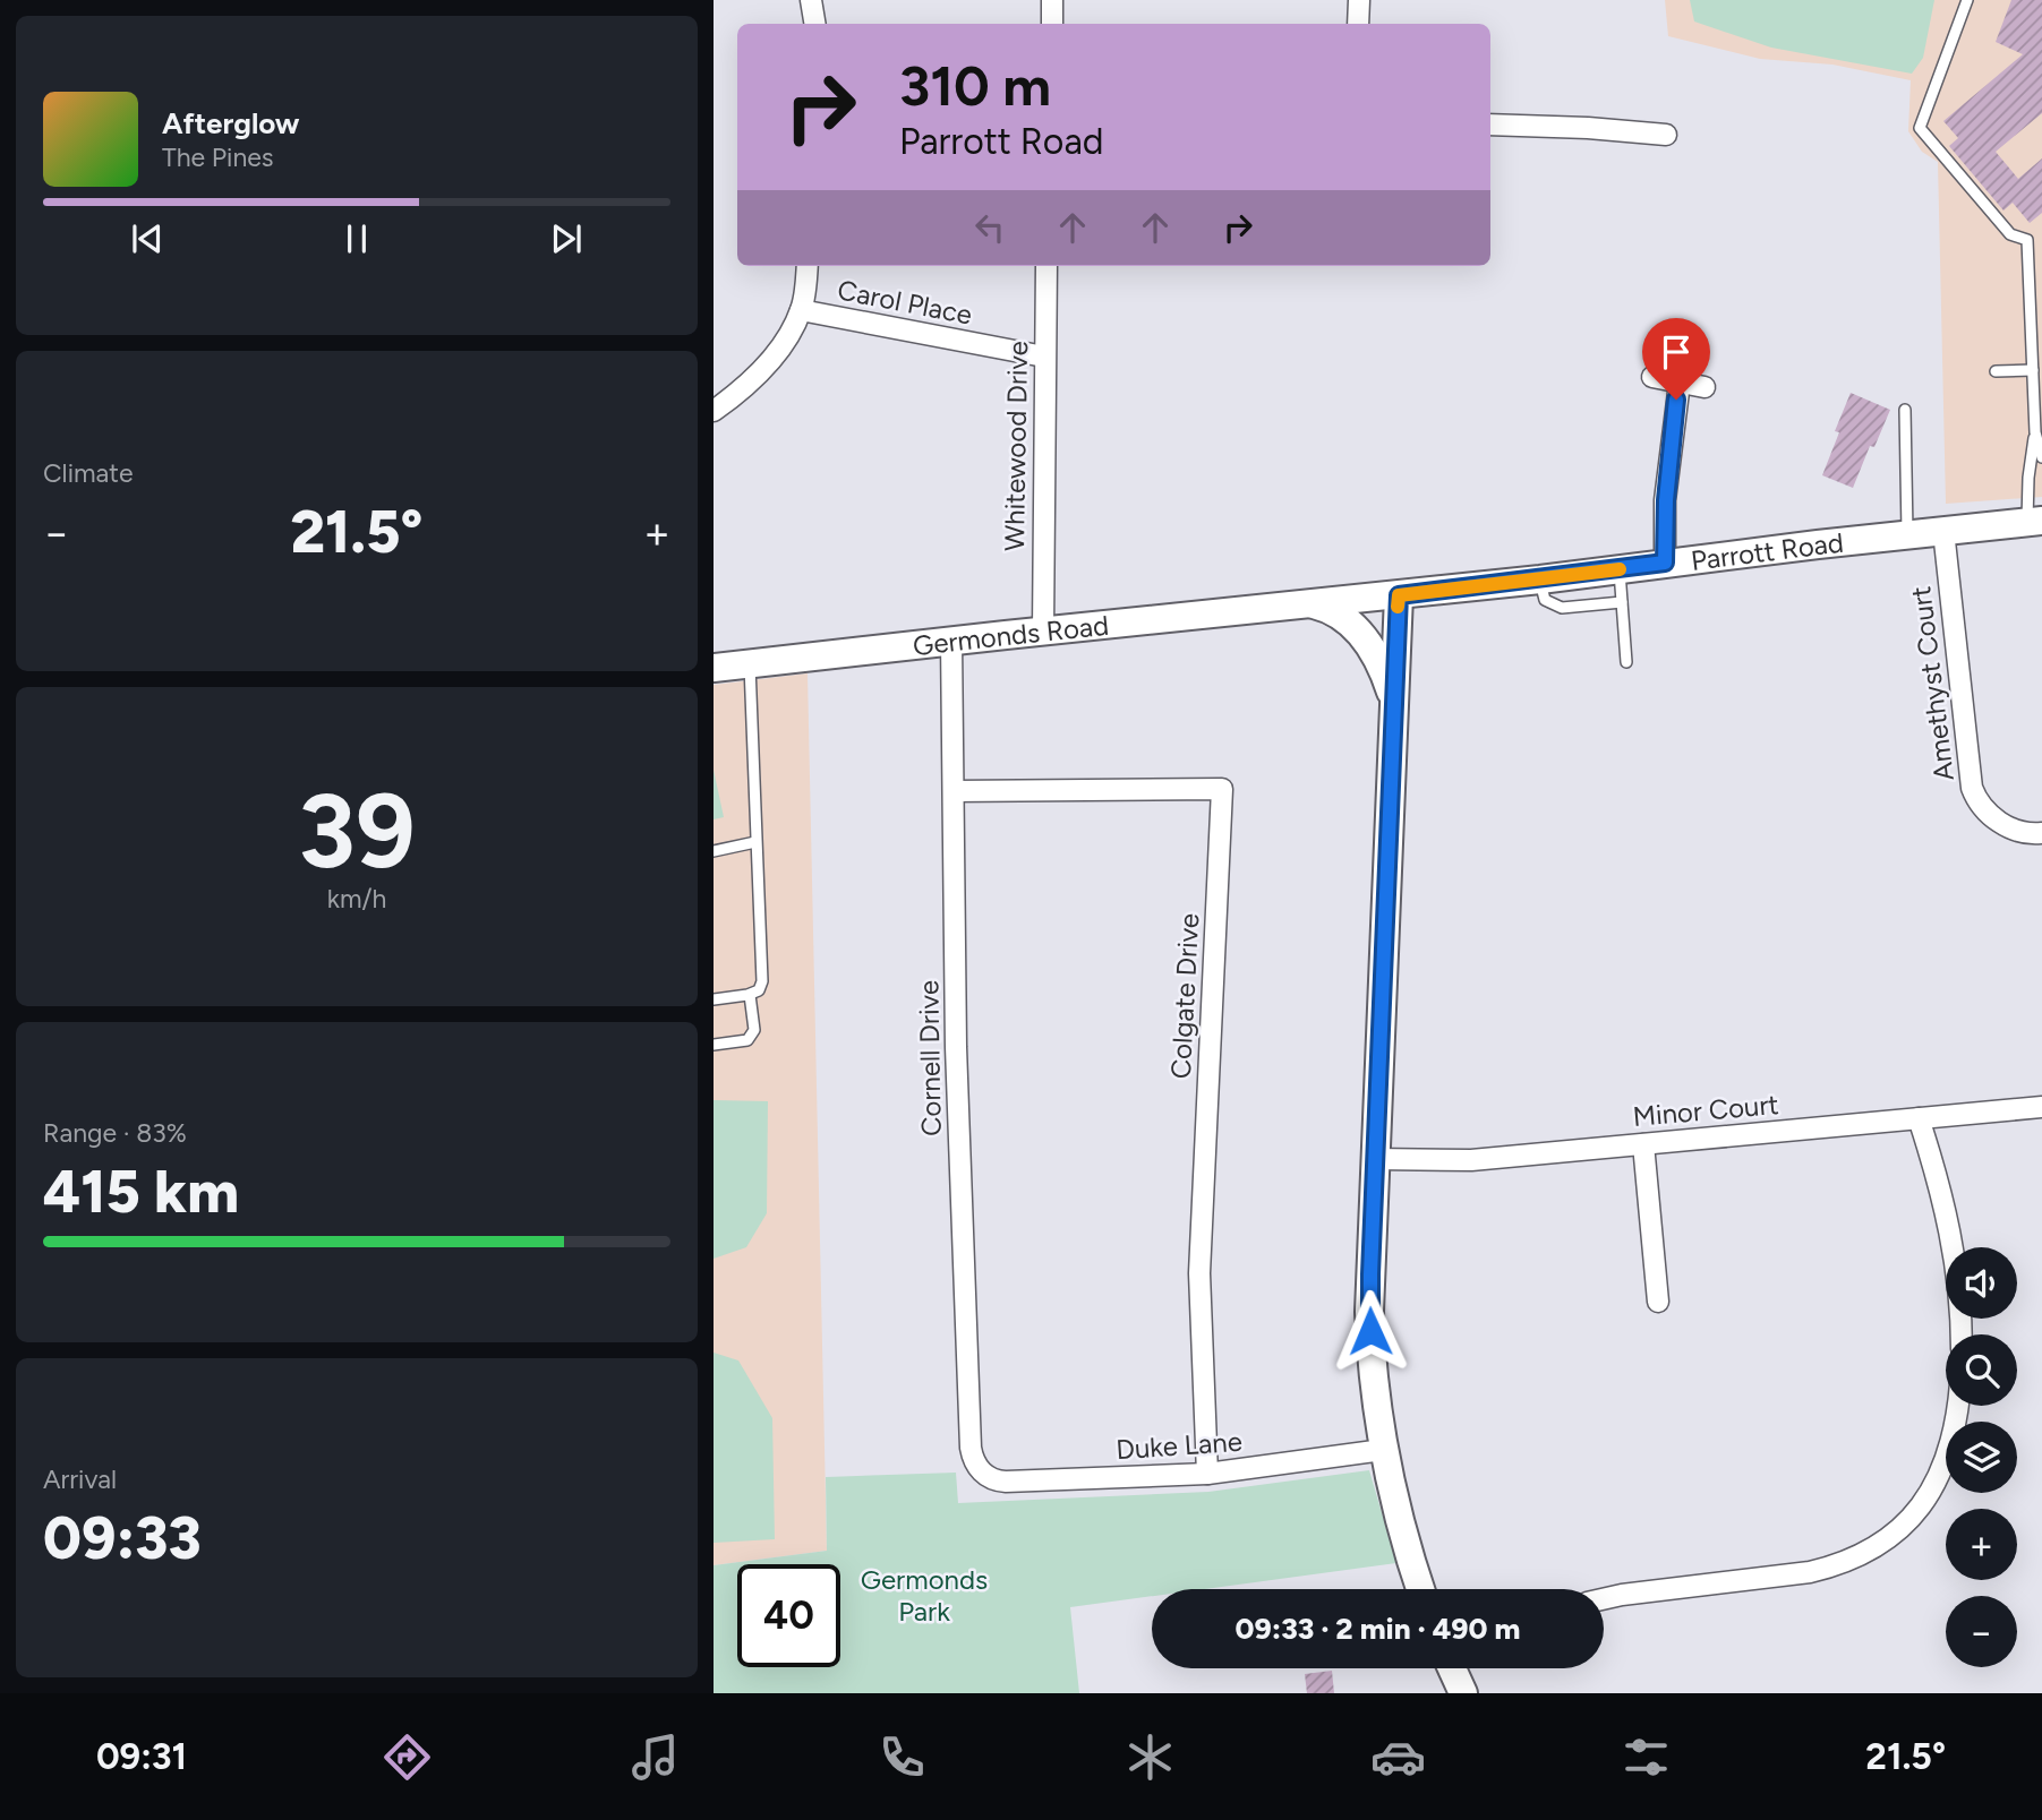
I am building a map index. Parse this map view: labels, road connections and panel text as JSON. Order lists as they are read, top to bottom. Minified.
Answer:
{"streets":{"street":["Carol Place","Whitewood Drive","Parrott Road","Germonds Road","Amethyst Court","Colgate Drive","Cornell Drive","Minor Court","Duke Lane"]},"crossings":[["Carol Place","Whitewood Drive"],["Whitewood Drive","Germonds Road"],["Parrott Road","Germonds Road"],["Parrott Road","Amethyst Court"],["Germonds Road","Cornell Drive"],["Colgate Drive","Cornell Drive"],["Colgate Drive","Duke Lane"],["Cornell Drive","Duke Lane"]],"parks":["Germonds Park"],"page":{"turn":["310 m","Parrott Road"],"song":["Afterglow","The Pines"],"tile":["Climate",["39","km/h"],["Range · 83%","415 km"],["Arrival","09:33"]],"heat":["−","21.5°","+"],"map_buttons":["+","−"],"limit":"40","trip":"09:33 · 2 min · 490 m","tabs":["09:31","21.5°"]}}
